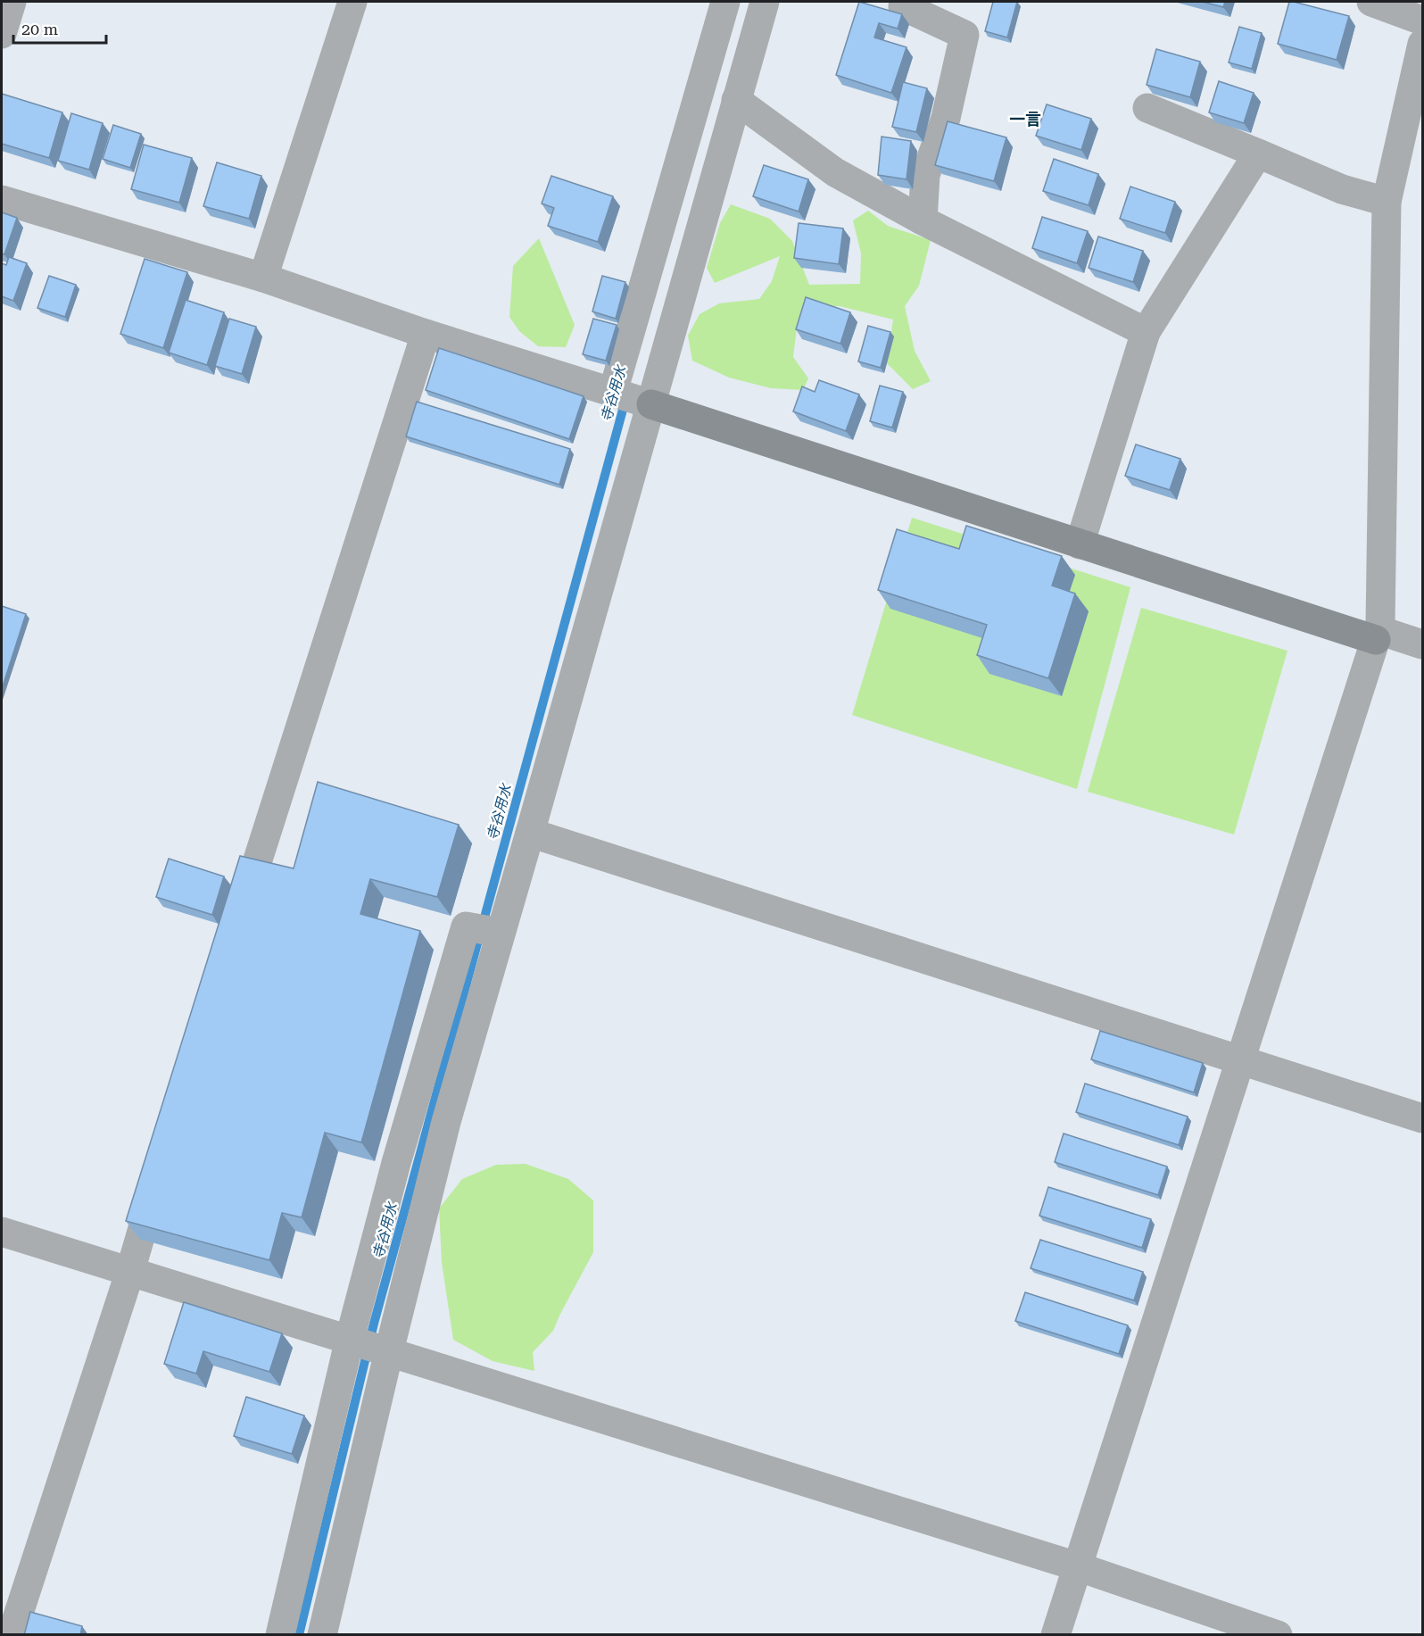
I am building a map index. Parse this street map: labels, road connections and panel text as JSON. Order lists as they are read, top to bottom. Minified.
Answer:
{"districts":["一言"],"water":["寺谷用水"],"scale_bar":"20 m"}
